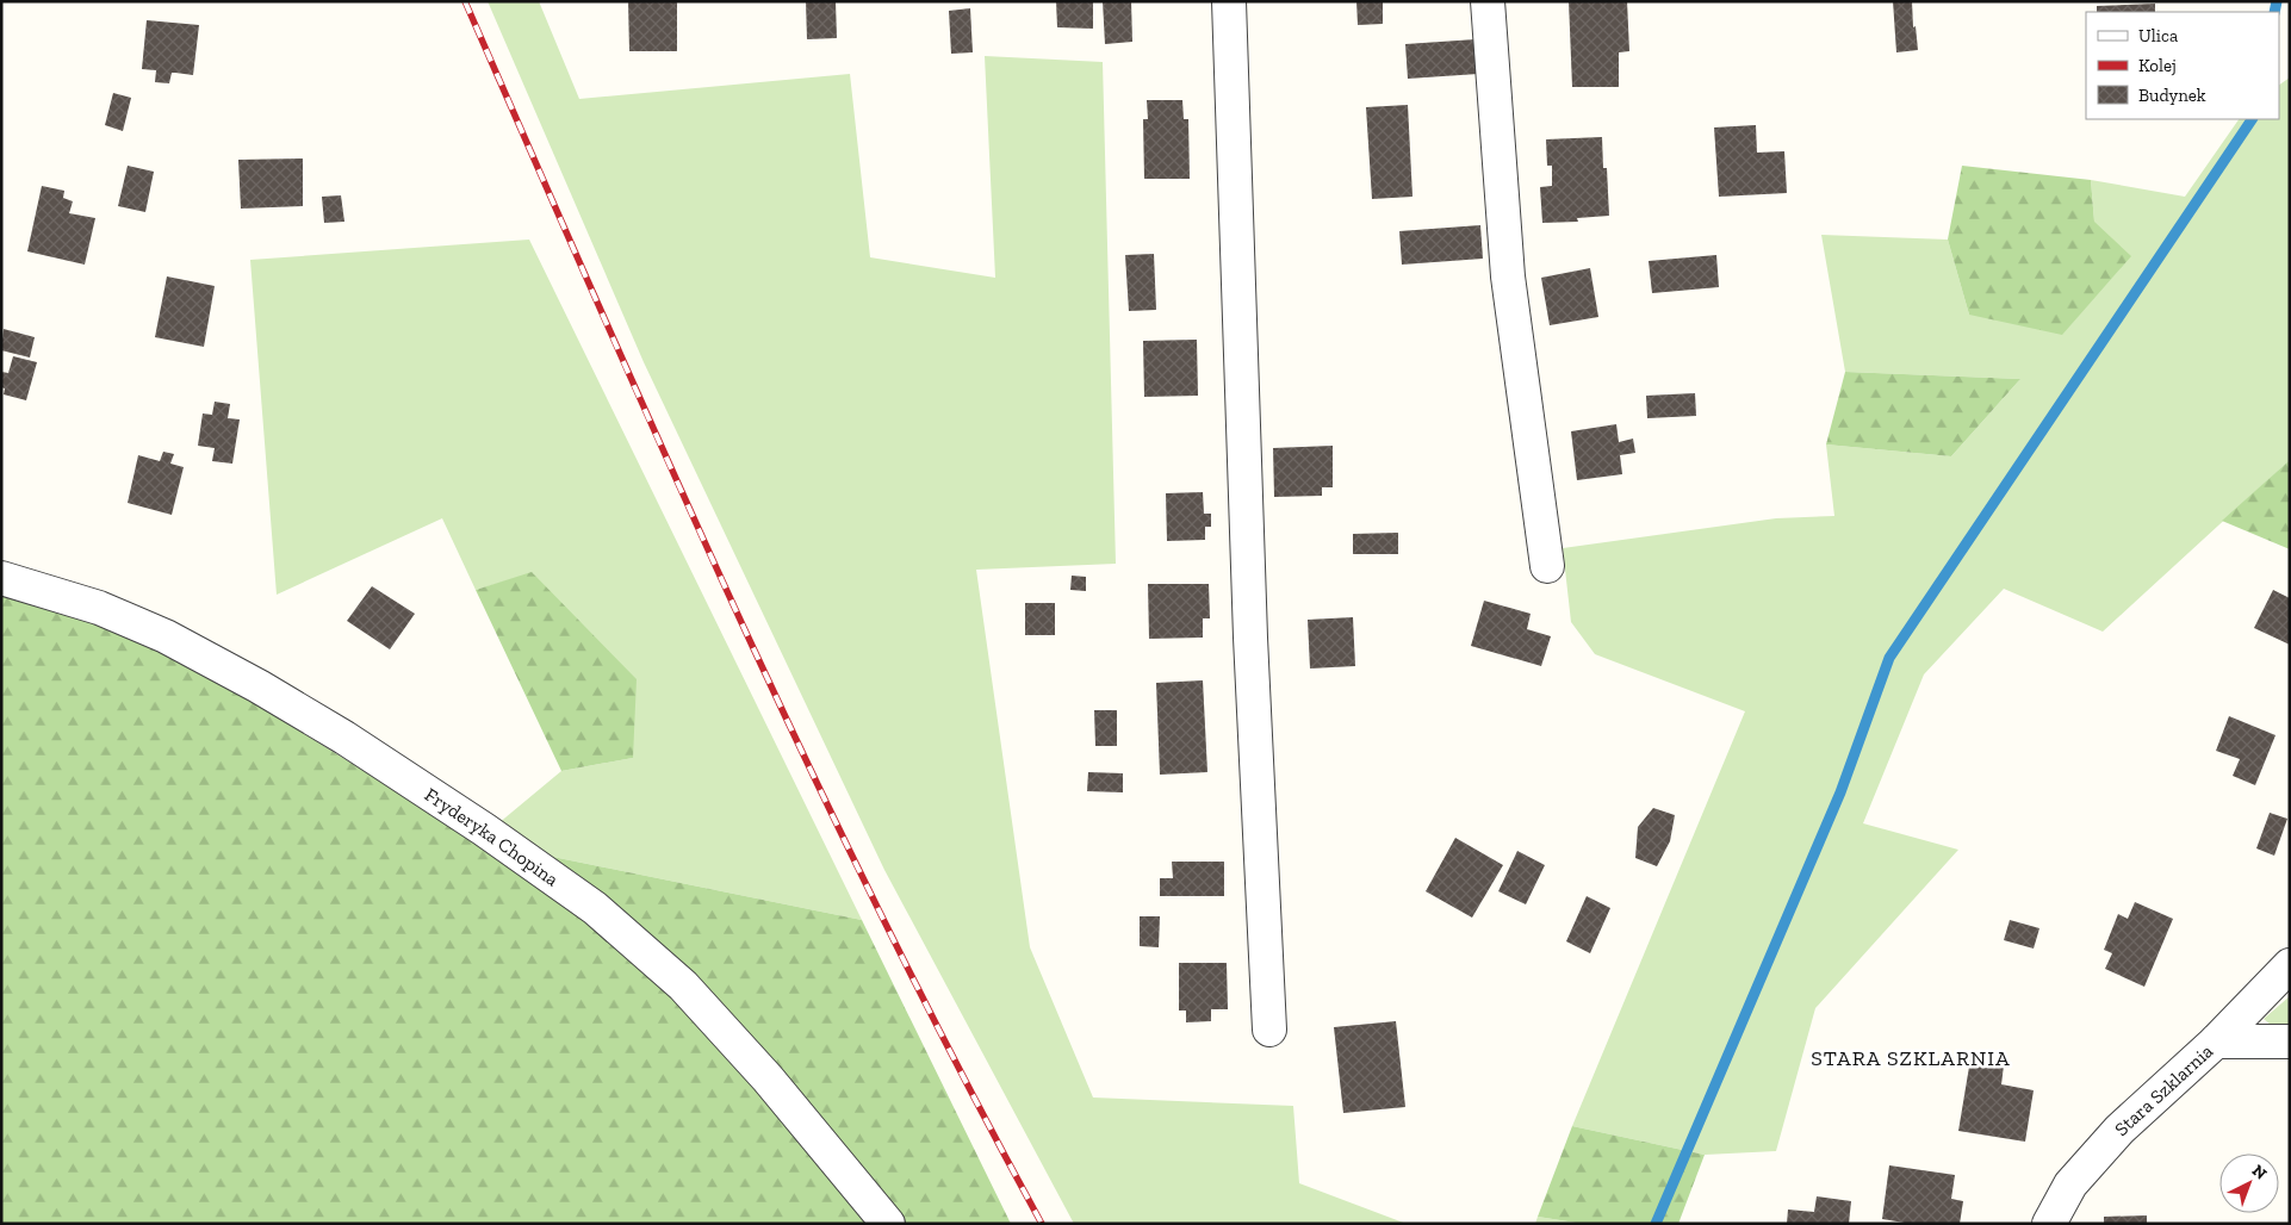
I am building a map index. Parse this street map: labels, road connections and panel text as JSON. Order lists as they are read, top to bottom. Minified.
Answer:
{"streets":{"street":["Fryderyka Chopina","Stara Szklarnia"]},"districts":["STARA SZKLARNIA"],"legend":["Ulica","Kolej","Budynek"],"north":"top right"}
